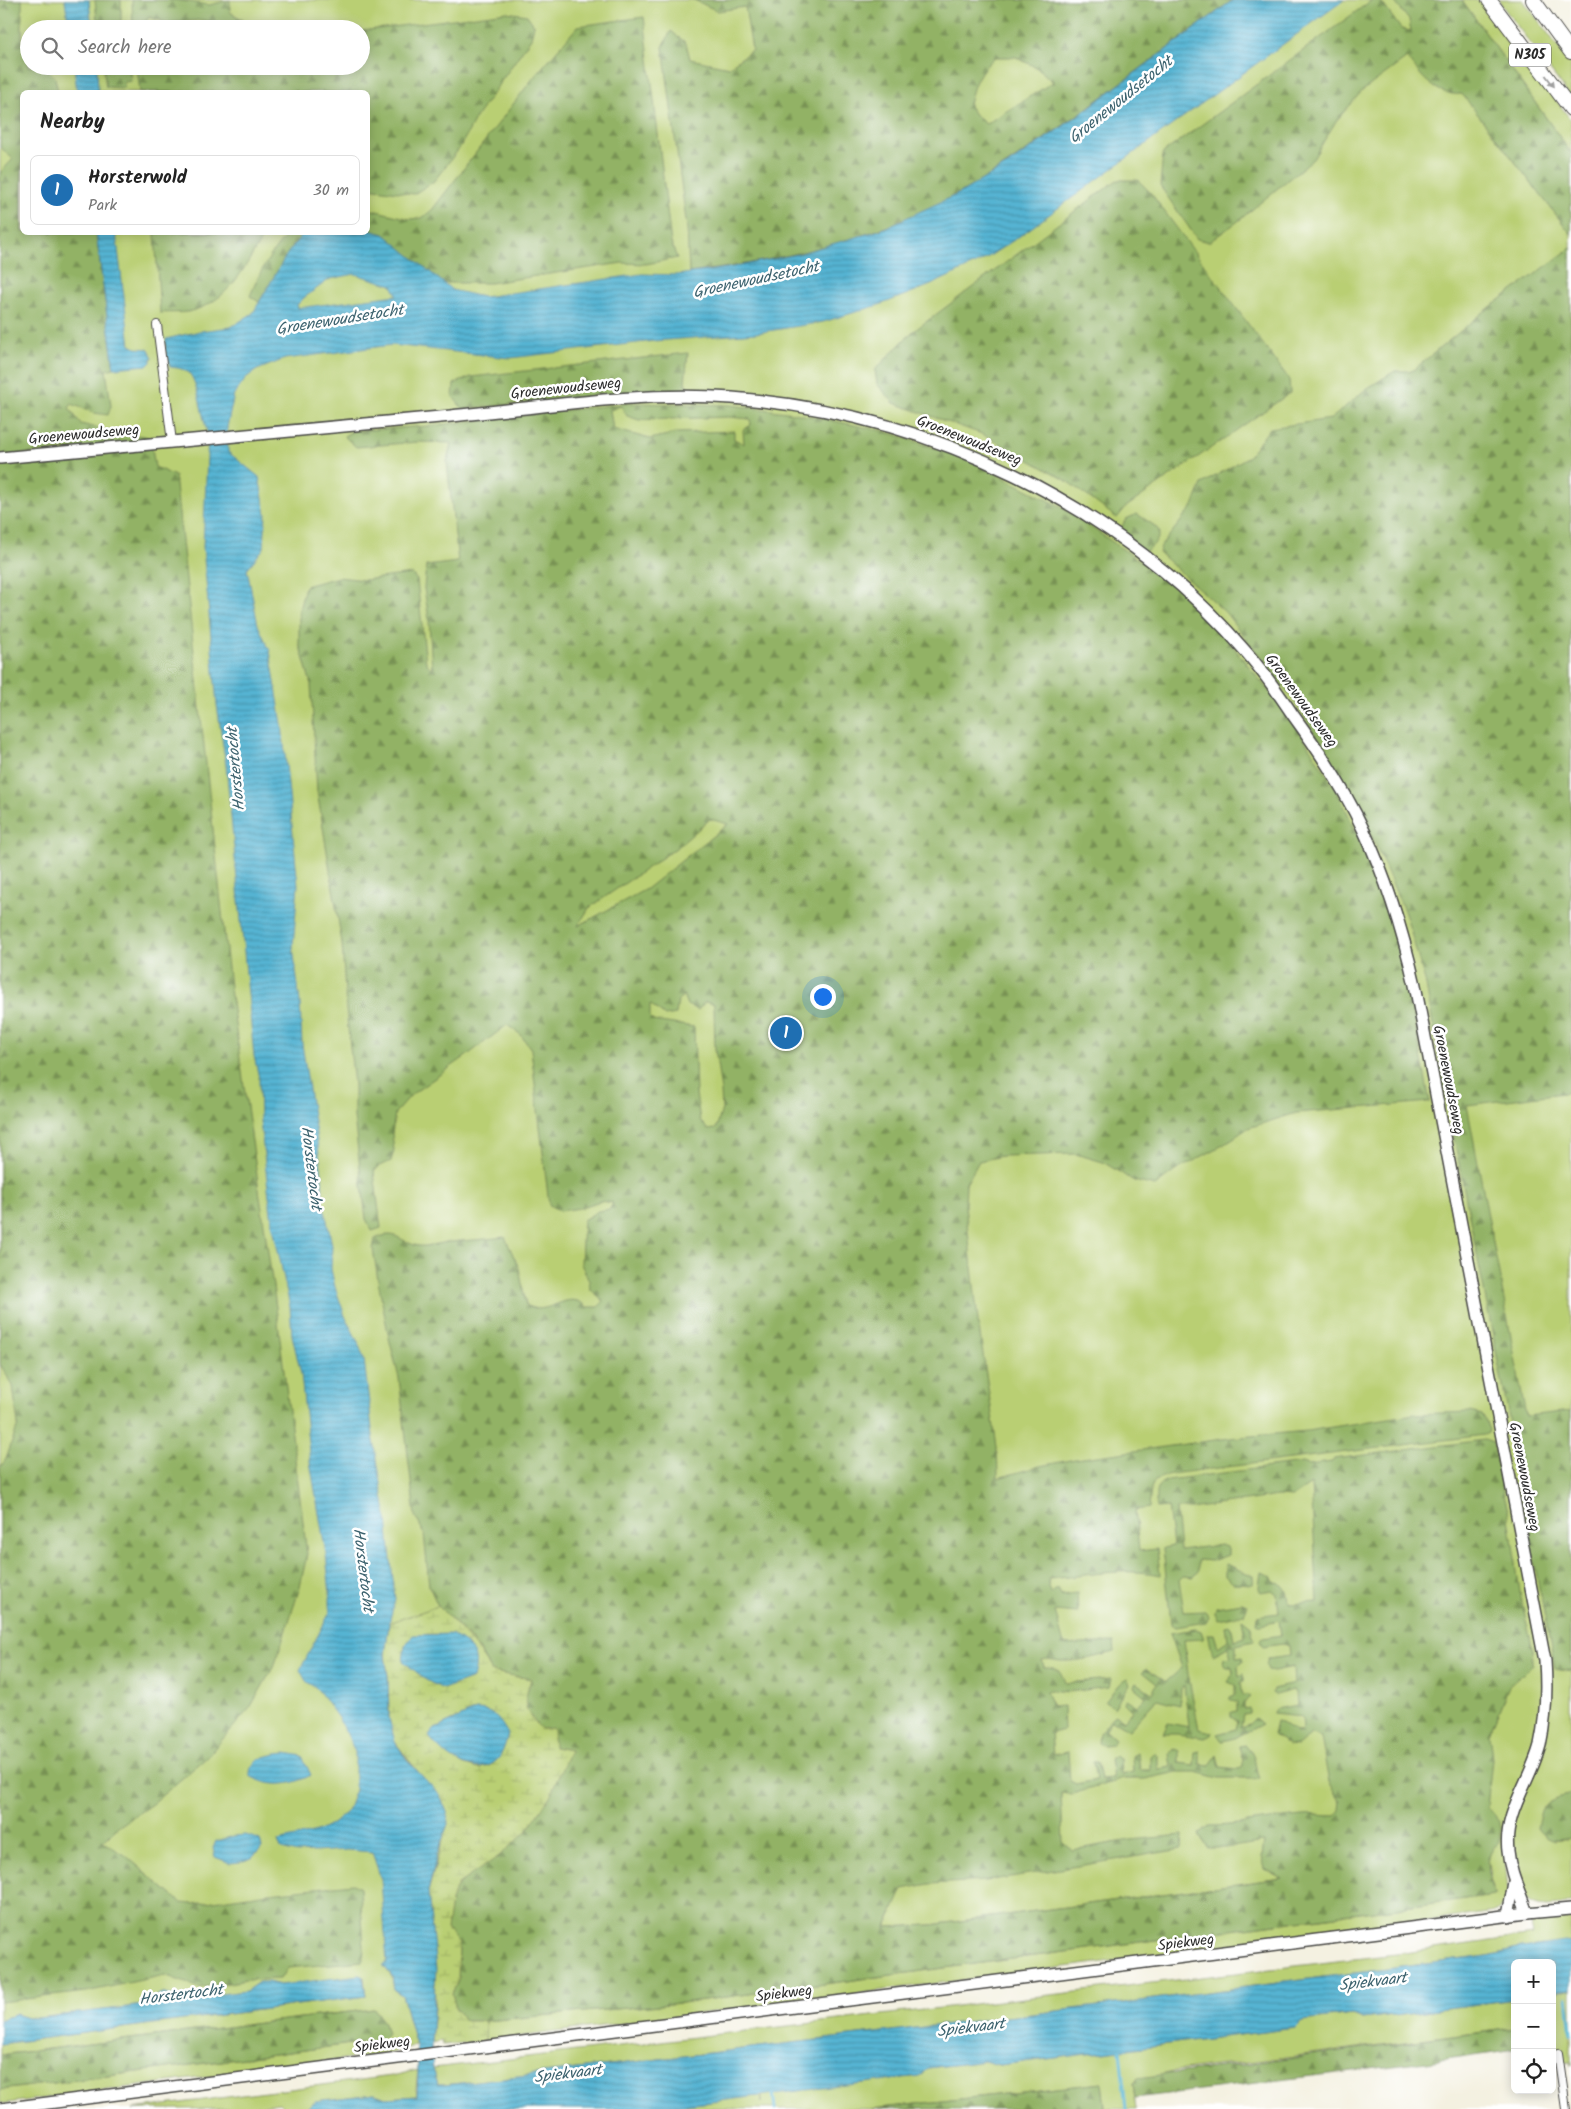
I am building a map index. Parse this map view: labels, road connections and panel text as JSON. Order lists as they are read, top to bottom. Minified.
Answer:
{"streets":{"highway":["N305"],"street":["Groenewoudseweg","Spiekweg"]},"crossings":[["Groenewoudseweg","Spiekweg"]],"water":["Groenewoudsetocht","Horstertocht","Spiekvaart"],"page":{"search":"Search here","heading":"Nearby","list":[{"mark":"1","name":"Horsterwold","note":"Park","value":"30 m"}],"pins":"1","map_buttons":["+","−"]}}
